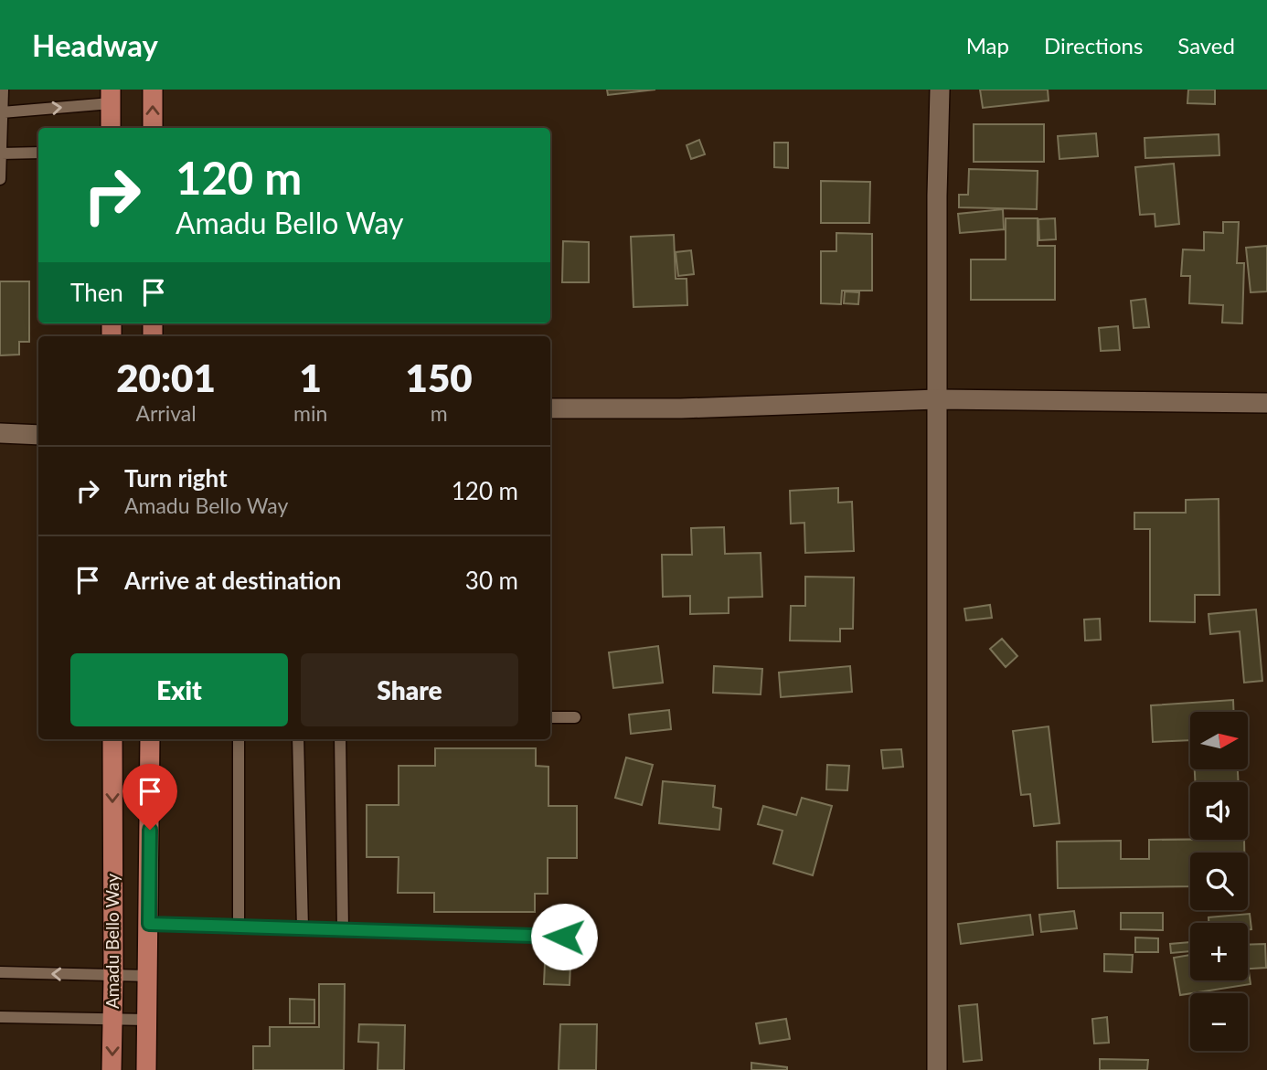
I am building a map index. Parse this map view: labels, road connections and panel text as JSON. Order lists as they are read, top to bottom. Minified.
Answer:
{"streets":{"main road":["Amadu Bello Way"]},"north":"right","page":{"header":"Headway","nav":["Map","Directions","Saved"],"turn":["120 m","Amadu Bello Way"],"then":"Then","eta":["20:01","Arrival","1","min","150","m"],"list":[{"name":"Turn right","note":"Amadu Bello Way","value":"120 m"},{"name":"Arrive at destination","value":"30 m"}],"buttons":["Exit","Share"],"map_buttons":["+","−"]}}
